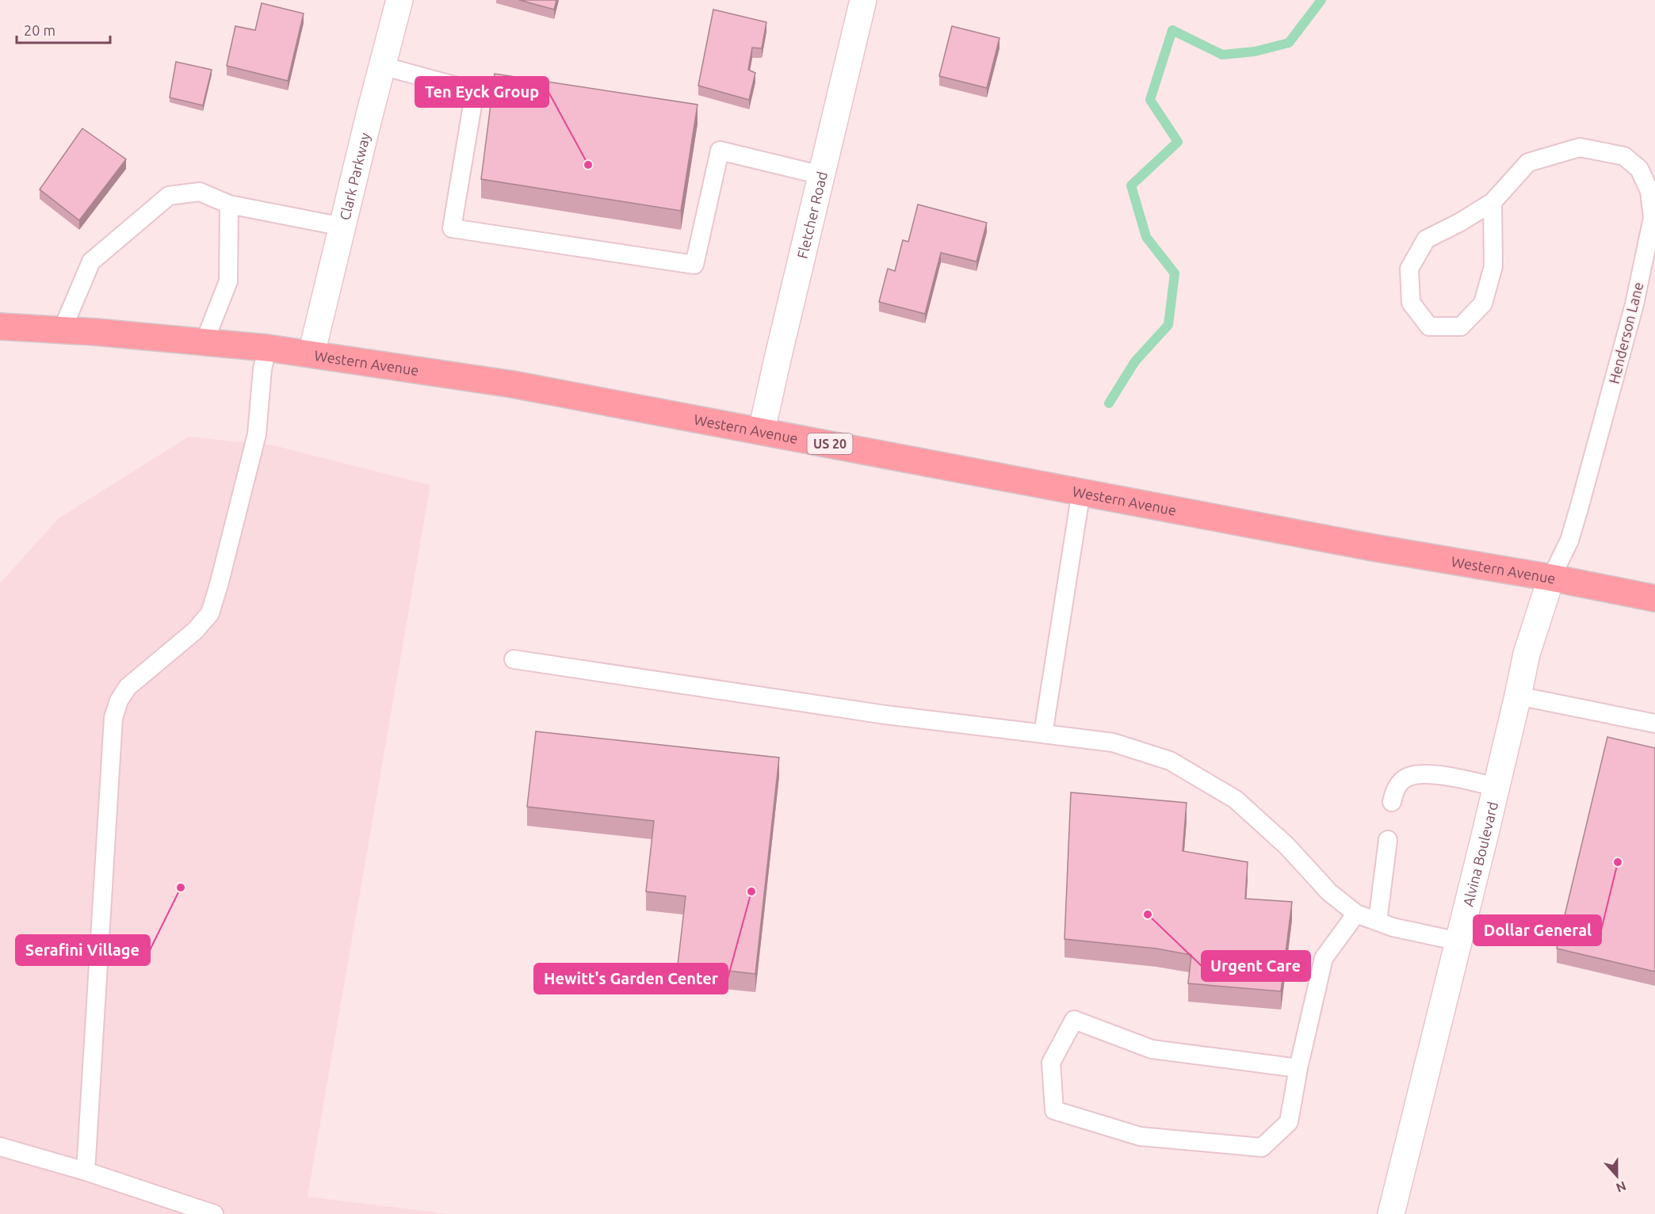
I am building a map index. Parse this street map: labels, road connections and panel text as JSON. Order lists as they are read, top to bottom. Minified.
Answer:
{"streets":{"main road":["Western Avenue","US 20"],"street":["Clark Parkway","Fletcher Road","Alvina Boulevard"],"lane":["Henderson Lane"]},"crossings":[["Clark Parkway","Western Avenue"],["Fletcher Road","Western Avenue"],["Henderson Lane","Western Avenue"],["Henderson Lane","Alvina Boulevard"],["Western Avenue","Alvina Boulevard"]],"places":["Ten Eyck Group","Dollar General","Serafini Village","Hewitt's Garden Center","Urgent Care"],"scale_bar":"20 m","north":"bottom"}
